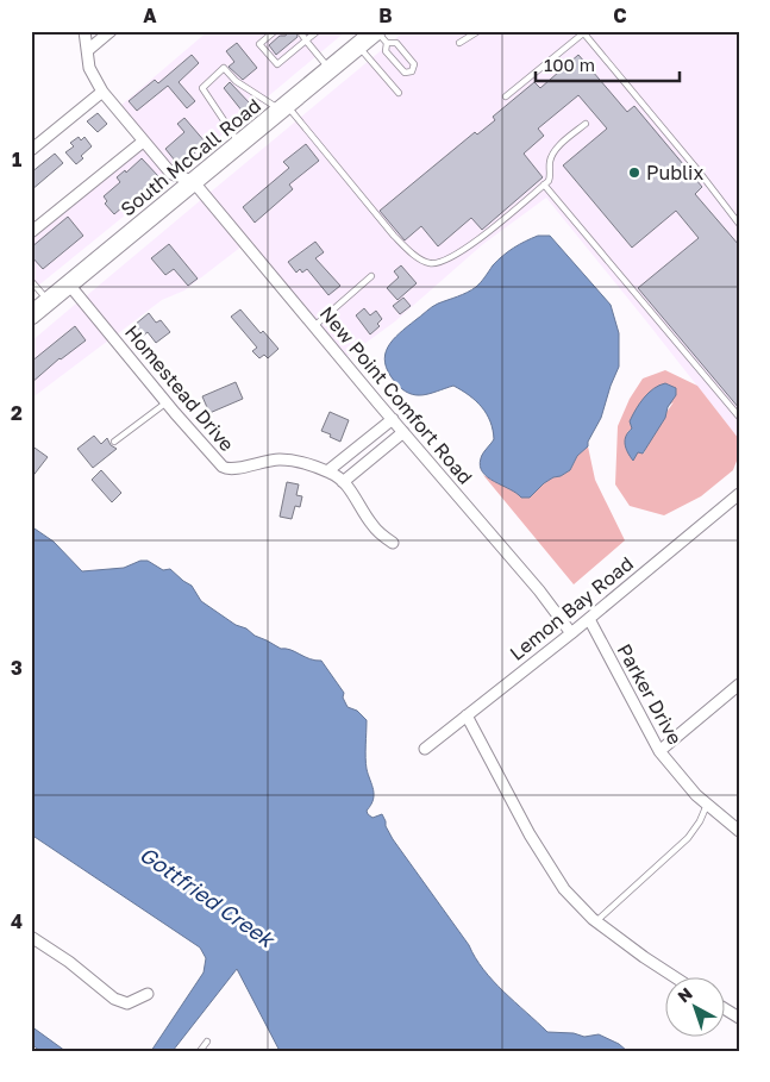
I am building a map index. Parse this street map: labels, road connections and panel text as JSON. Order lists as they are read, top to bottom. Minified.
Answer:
{"streets":{"main road":["South McCall Road"],"street":["Homestead Drive","New Point Comfort Road","Lemon Bay Road","Parker Drive"]},"crossings":[["South McCall Road","Homestead Drive"],["South McCall Road","New Point Comfort Road"],["New Point Comfort Road","Lemon Bay Road"],["Lemon Bay Road","Parker Drive"]],"water":["Gottfried Creek"],"places":["Publix"],"scale_bar":"100 m","north":"top left","grid":{"columns":["A","B","C"],"rows":["1","2","3","4"]}}
